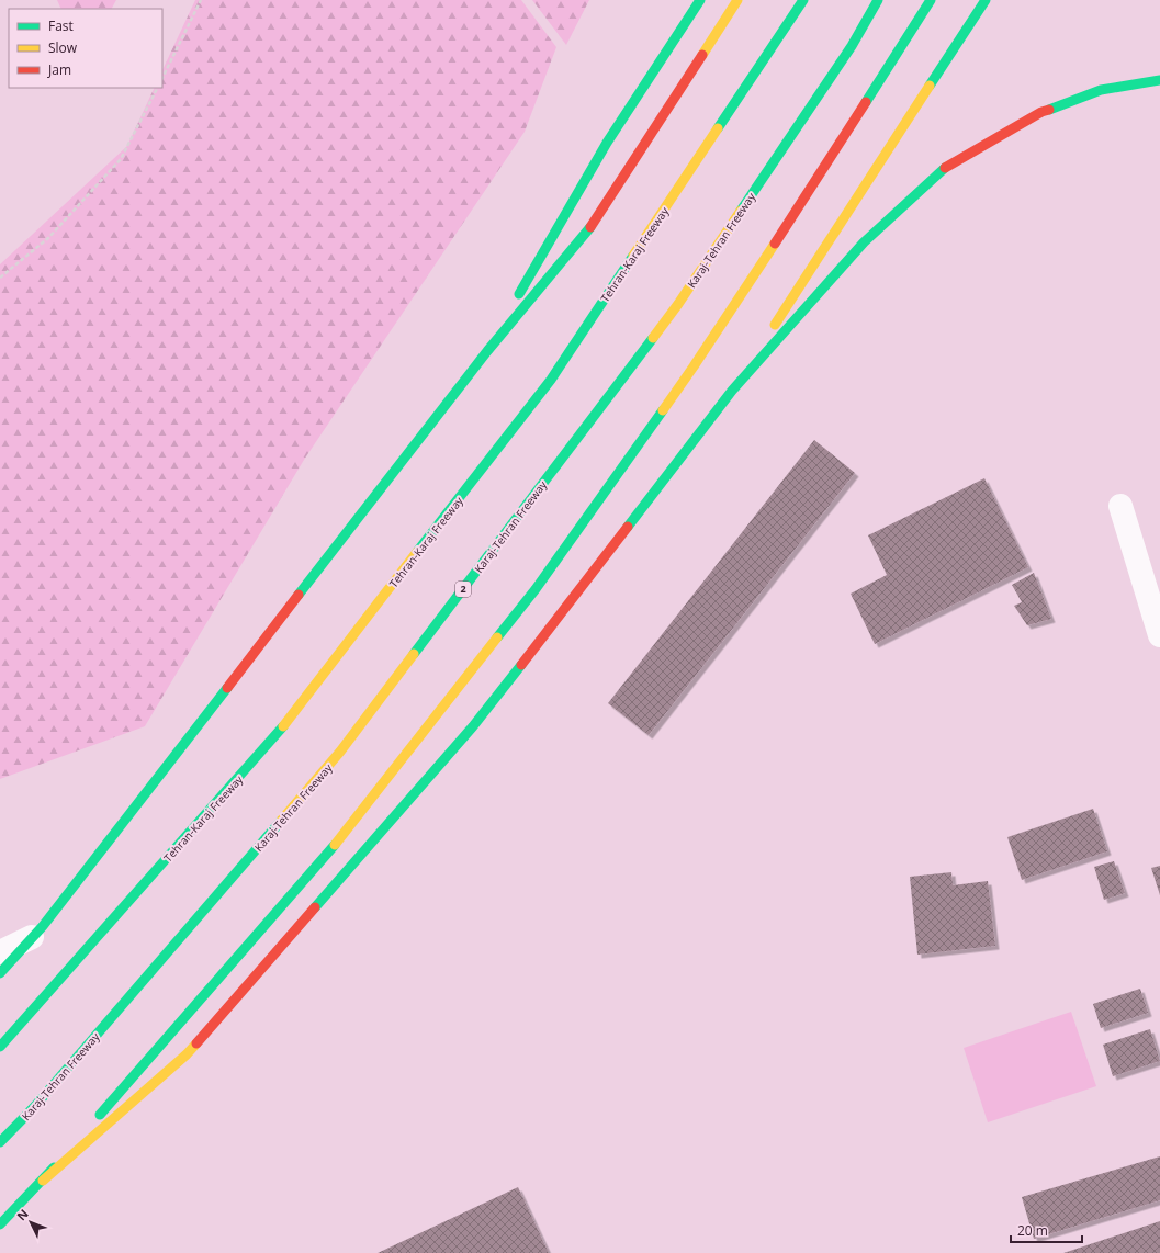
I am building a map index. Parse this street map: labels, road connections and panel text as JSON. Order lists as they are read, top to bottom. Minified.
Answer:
{"streets":{"highway":["Karaj-Tehran Freeway","Tehran-Karaj Freeway","2"]},"legend":["Fast","Slow","Jam"],"scale_bar":"20 m","north":"top left"}
